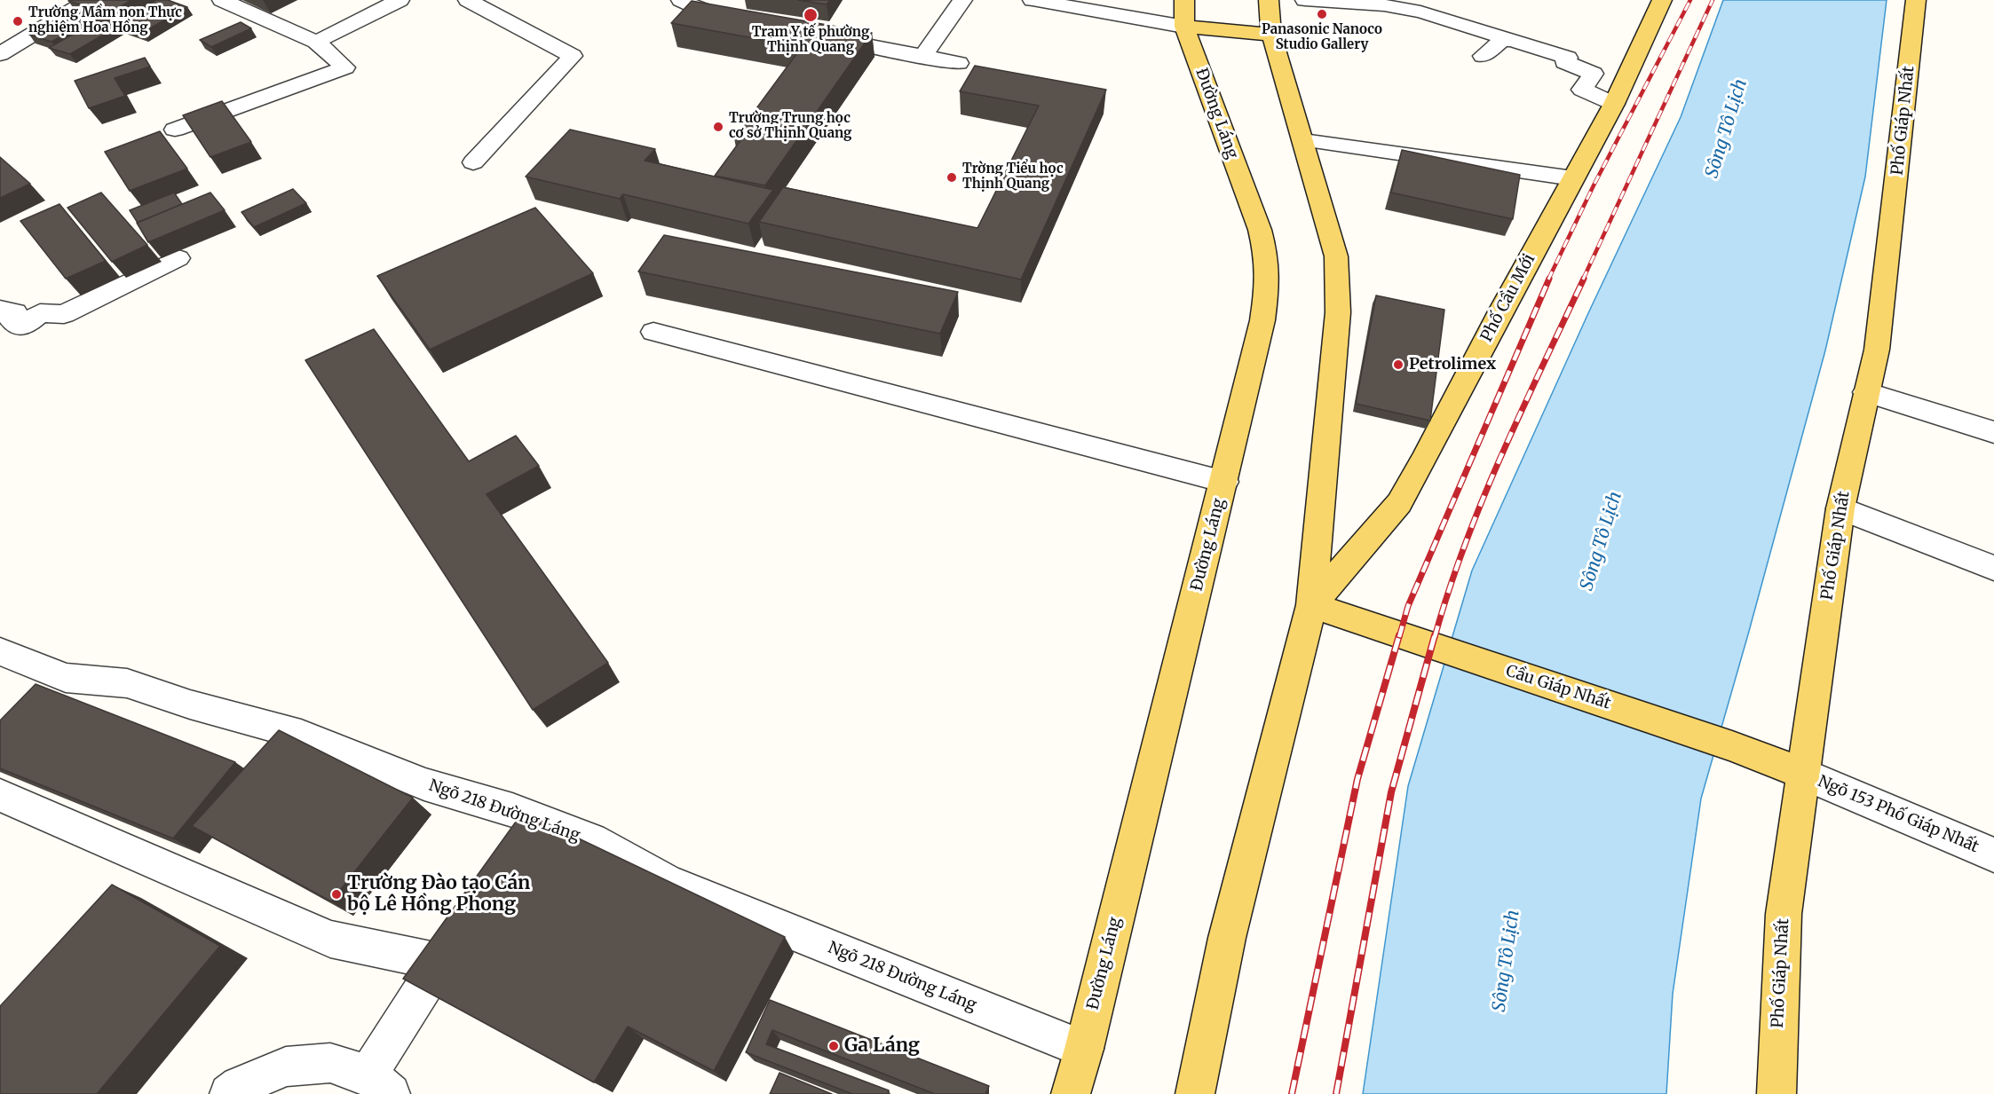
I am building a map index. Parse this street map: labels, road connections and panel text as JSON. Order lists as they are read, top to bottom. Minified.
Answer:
{"streets":{"main road":["Đường Láng","Phố Giáp Nhất","Phố Cầu Mới","Cầu Giáp Nhất"],"lane":["Ngõ 218 Đường Láng","Ngõ 153 Phố Giáp Nhất"]},"crossings":[["Đường Láng","Ngõ 218 Đường Láng"],["Phố Giáp Nhất","Cầu Giáp Nhất"],["Phố Giáp Nhất","Ngõ 153 Phố Giáp Nhất"],["Phố Cầu Mới","Cầu Giáp Nhất"],["Cầu Giáp Nhất","Ngõ 153 Phố Giáp Nhất"]],"water":["Sông Tô Lịch"],"places":["Panasonic Nanoco Studio Gallery","Trạm Y tế phường Thịnh Quang","Trường Mầm non Thực nghiệm Hoa Hồng","Trường Trung học cơ sở Thịnh Quang","Trờng Tiểu học Thịnh Quang","Petrolimex","Trường Đào tạo Cán bộ Lê Hồng Phong","Ga Láng"]}
